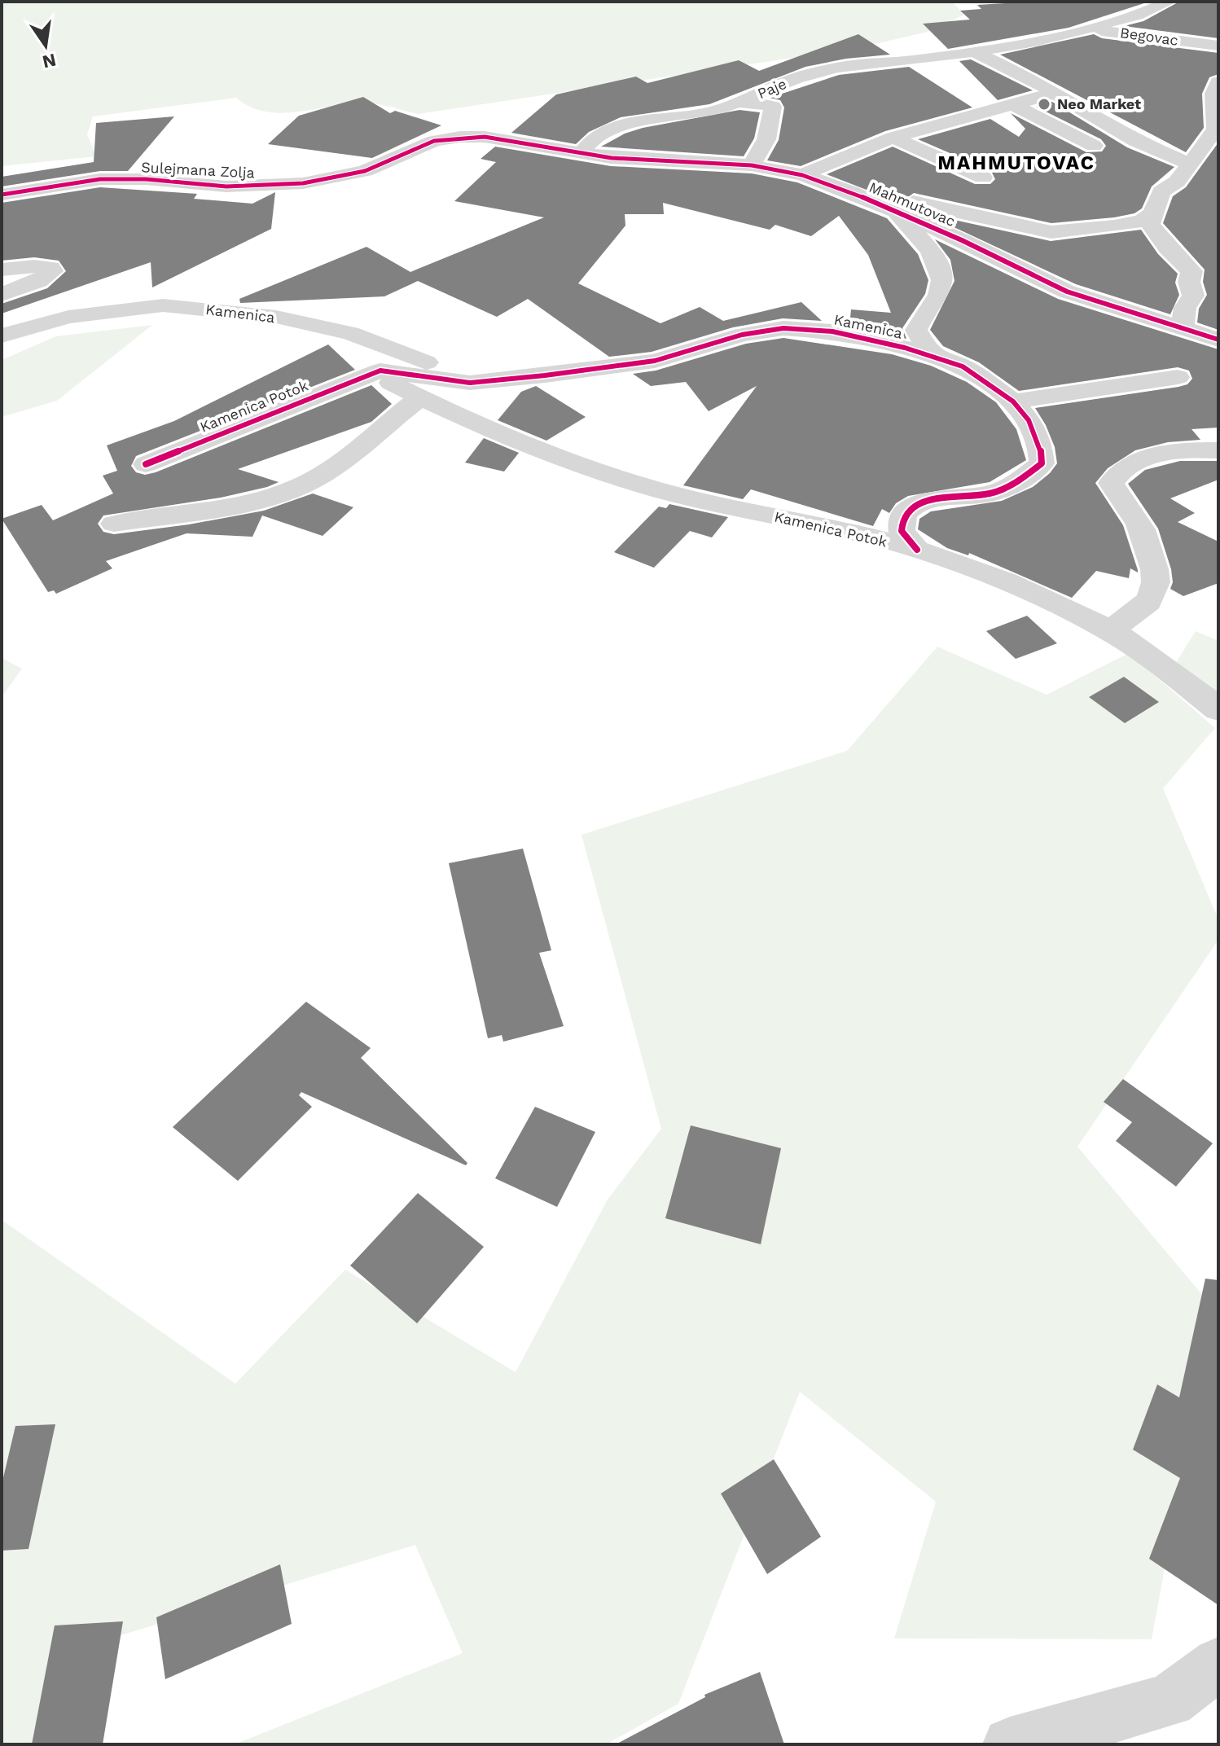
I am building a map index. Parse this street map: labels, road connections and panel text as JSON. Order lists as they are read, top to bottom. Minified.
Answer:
{"streets":{"street":["Begovac","Paje","Sulejmana Zolja","Mahmutovac","Kamenica","Kamenica Potok"]},"crossings":[["Begovac","Paje"],["Paje","Sulejmana Zolja"],["Paje","Mahmutovac"],["Sulejmana Zolja","Mahmutovac"],["Mahmutovac","Kamenica"],["Kamenica","Kamenica Potok"]],"districts":["MAHMUTOVAC"],"places":["Neo Market"],"north":"bottom"}
